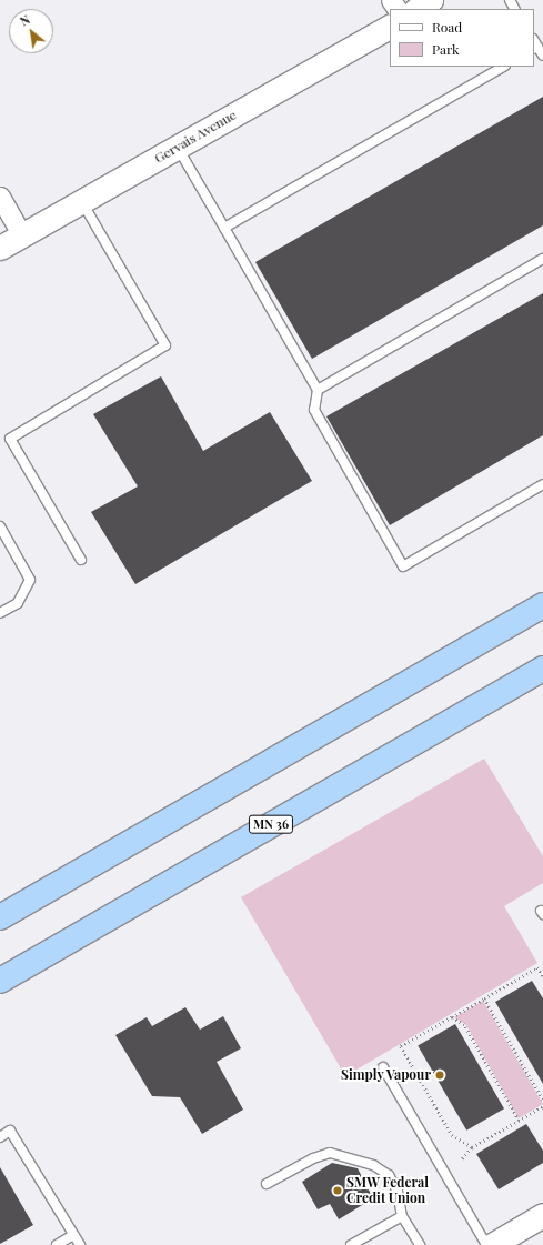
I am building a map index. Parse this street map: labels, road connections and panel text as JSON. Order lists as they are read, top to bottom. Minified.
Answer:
{"streets":{"highway":["MN 36"],"street":["Gervais Avenue"]},"places":["Simply Vapour","SMW Federal Credit Union"],"legend":["Road","Park"],"north":"top left"}
